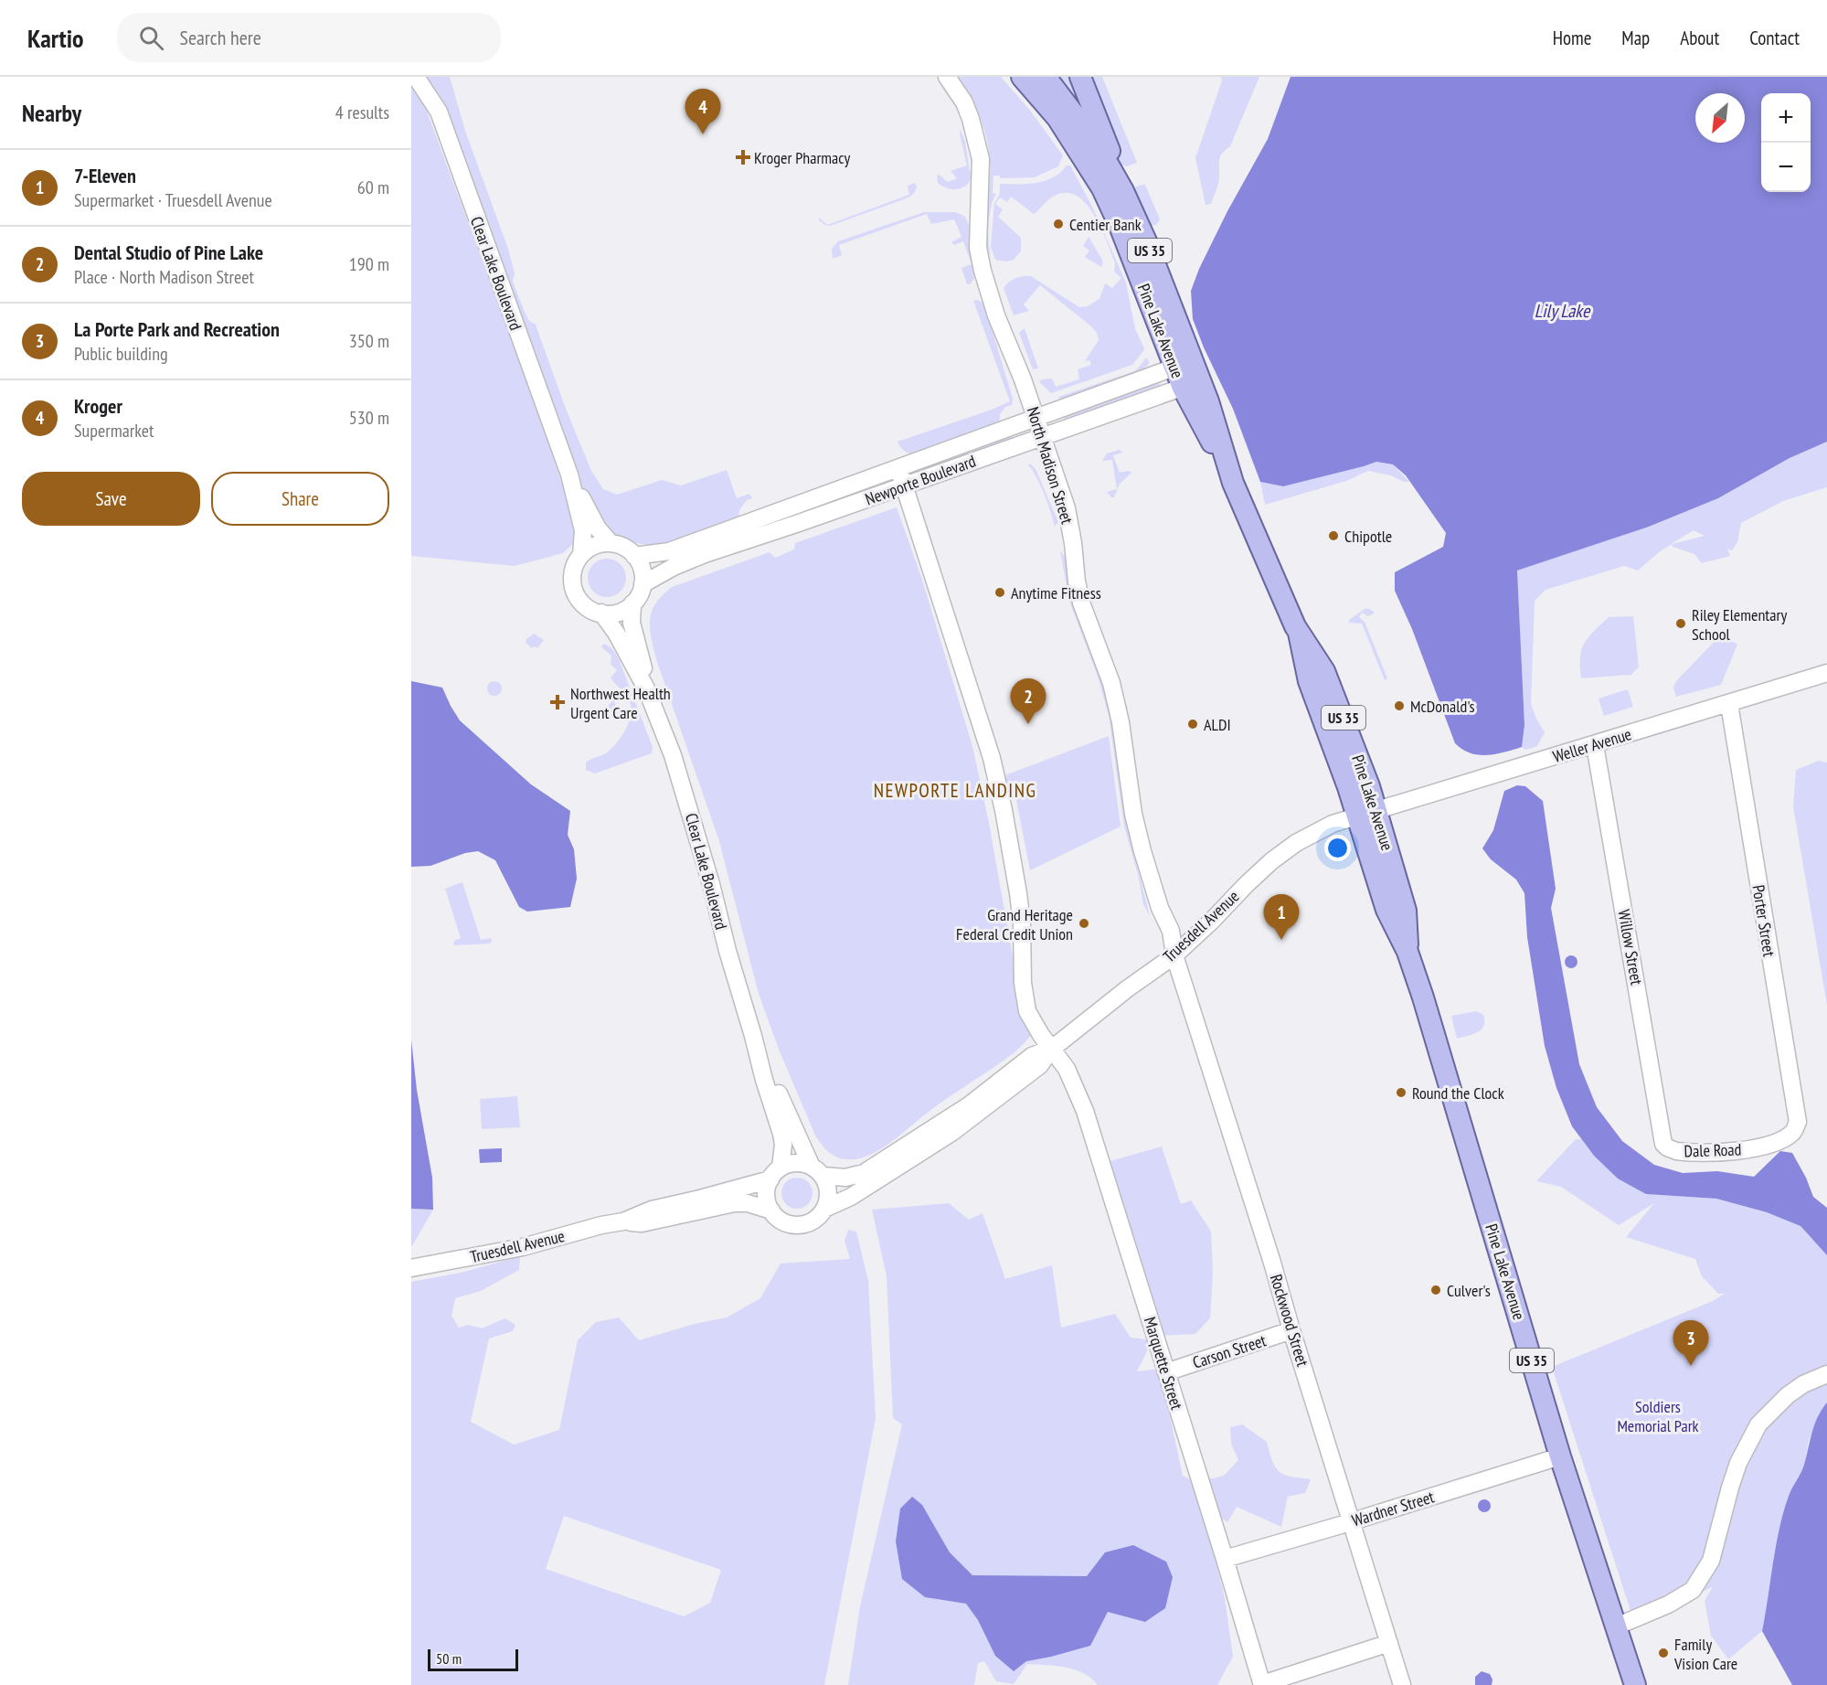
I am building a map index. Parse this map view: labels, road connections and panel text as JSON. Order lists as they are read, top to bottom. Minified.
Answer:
{"streets":{"main road":["US 35","Pine Lake Avenue"],"street":["Clear Lake Boulevard","North Madison Street","Newporte Boulevard","Weller Avenue","Porter Street","Truesdell Avenue","Willow Street","Dale Road","Rockwood Street","Carson Street","Marquette Street","Wardner Street"]},"crossings":[["Clear Lake Boulevard","Newporte Boulevard"],["Clear Lake Boulevard","Truesdell Avenue"],["Pine Lake Avenue","Newporte Boulevard"],["Pine Lake Avenue","Weller Avenue"],["Pine Lake Avenue","Truesdell Avenue"],["Pine Lake Avenue","Wardner Street"],["North Madison Street","Newporte Boulevard"],["North Madison Street","Truesdell Avenue"],["North Madison Street","Rockwood Street"],["Newporte Boulevard","Marquette Street"],["Weller Avenue","Porter Street"],["Weller Avenue","Truesdell Avenue"],["Weller Avenue","Willow Street"],["Porter Street","Dale Road"],["Truesdell Avenue","Rockwood Street"],["Truesdell Avenue","Marquette Street"],["Willow Street","Dale Road"],["Rockwood Street","Carson Street"],["Rockwood Street","Wardner Street"],["Carson Street","Marquette Street"],["Marquette Street","Wardner Street"]],"districts":["NEWPORTE LANDING"],"water":["Lily Lake"],"parks":["Soldiers Memorial Park"],"places":{"health":["Kroger Pharmacy","Northwest Health Urgent Care"],"other":["Centier Bank","Chipotle","Anytime Fitness","Riley Elementary School","McDonald's","ALDI","Grand Heritage Federal Credit Union","Round the Clock","Culver's","Family Vision Care"]},"scale_bar":"50 m","north":"bottom left","page":{"header":"Kartio","search":"Search here","nav":["Home","Map","About","Contact"],"heading":["Nearby","4 results"],"pins":["4","2","1","3"],"map_buttons":["+","−"],"list":[{"mark":"1","name":"7-Eleven","note":"Supermarket · Truesdell Avenue","value":"60 m"},{"mark":"2","name":"Dental Studio of Pine Lake","note":"Place · North Madison Street","value":"190 m"},{"mark":"3","name":"La Porte Park and Recreation","note":"Public building","value":"350 m"},{"mark":"4","name":"Kroger","note":"Supermarket","value":"530 m"}],"buttons":["Save","Share"],"scale":"50 m"}}
